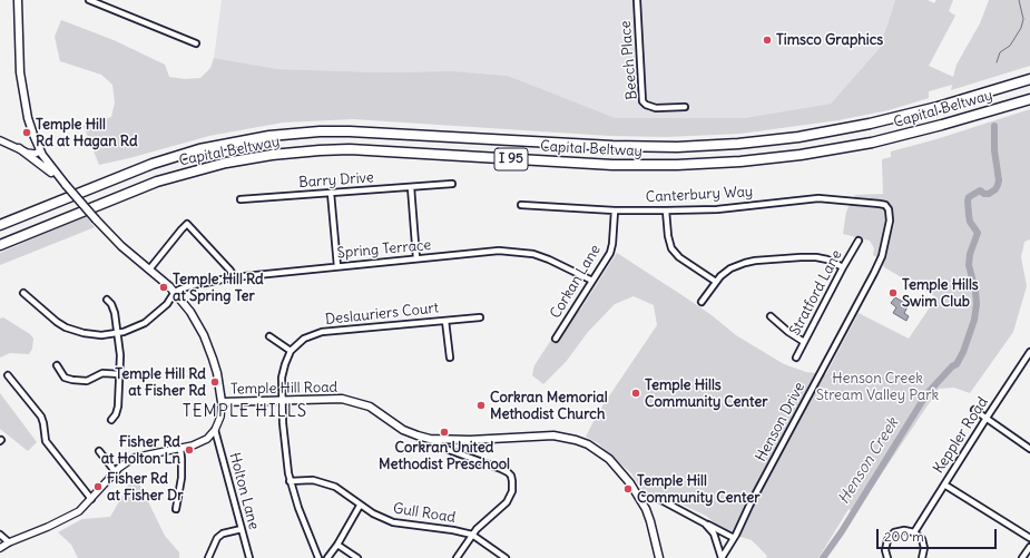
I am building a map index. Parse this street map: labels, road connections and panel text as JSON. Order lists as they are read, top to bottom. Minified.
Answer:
{"streets":{"highway":["Capital Beltway","I 95"],"main road":["Temple Hill Road"],"street":["Beech Place","Barry Drive","Canterbury Way","Spring Terrace","Corkan Lane","Stratford Lane","Deslauriers Court","Henson Drive","Keppler Road","Holton Lane","Gull Road"]},"crossings":[["Canterbury Way","Corkan Lane"],["Canterbury Way","Henson Drive"],["Spring Terrace","Corkan Lane"],["Spring Terrace","Temple Hill Road"]],"districts":["TEMPLE HILLS"],"water":["Henson Creek"],"parks":["Henson Creek Stream Valley Park"],"places":["Timsco Graphics","Temple Hill Rd at Hagan Rd","Temple Hill Rd at Spring Ter","Temple Hills Swim Club","Temple Hill Rd at Fisher Rd","Temple Hills Community Center","Corkran Memorial Methodist Church","Corkran United Methodist Preschool","Fisher Rd at Holton Ln","Fisher Rd at Fisher Dr","Temple Hill Community Center"],"scale_bar":"200 m"}
